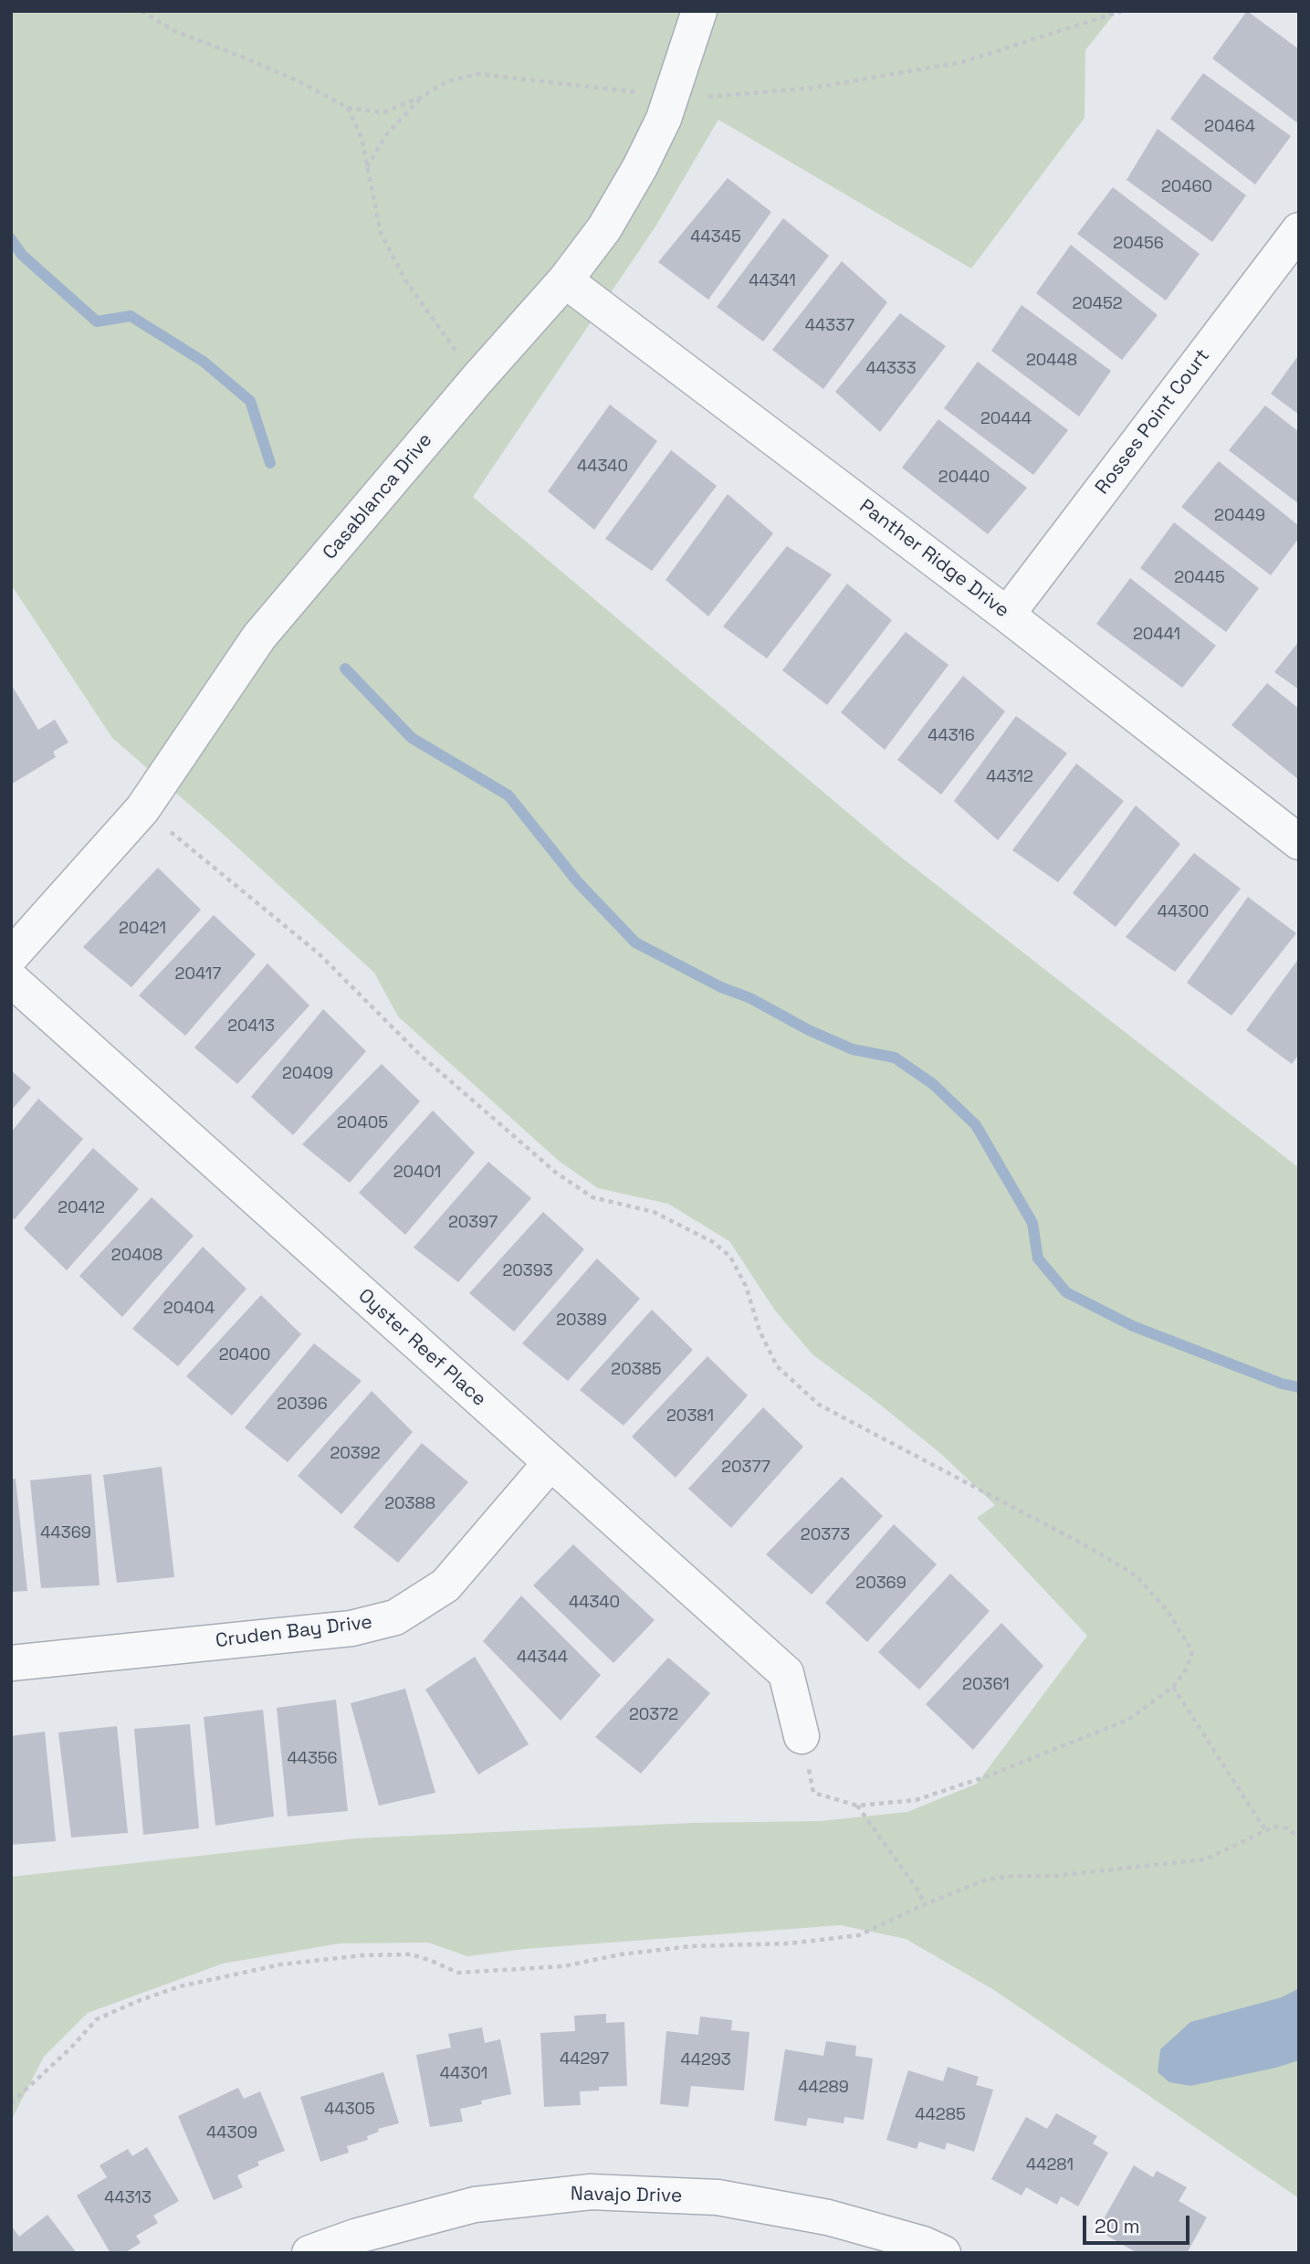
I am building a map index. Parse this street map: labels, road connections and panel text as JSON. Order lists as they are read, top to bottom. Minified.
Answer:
{"streets":{"street":["Rosses Point Court","Casablanca Drive","Panther Ridge Drive","Oyster Reef Place","Cruden Bay Drive","Navajo Drive"]},"crossings":[["Rosses Point Court","Panther Ridge Drive"],["Casablanca Drive","Panther Ridge Drive"],["Oyster Reef Place","Cruden Bay Drive"]],"house_numbers":["20464","20460","44345","20456","44341","20452","44337","20448","44333","20444","44340","20440","20449","20445","20441","44316","44312","44300","20421","20417","20413","20409","20405","20401","20412","20397","20408","20393","20404","20389","20400","20385","20396","20381","20392","20377","20388","44369","20373","20369","44340","44344","20361","20372","44356","44297","44293","44301","44289","44305","44285","44309","44281","44313"],"scale_bar":"20 m"}
